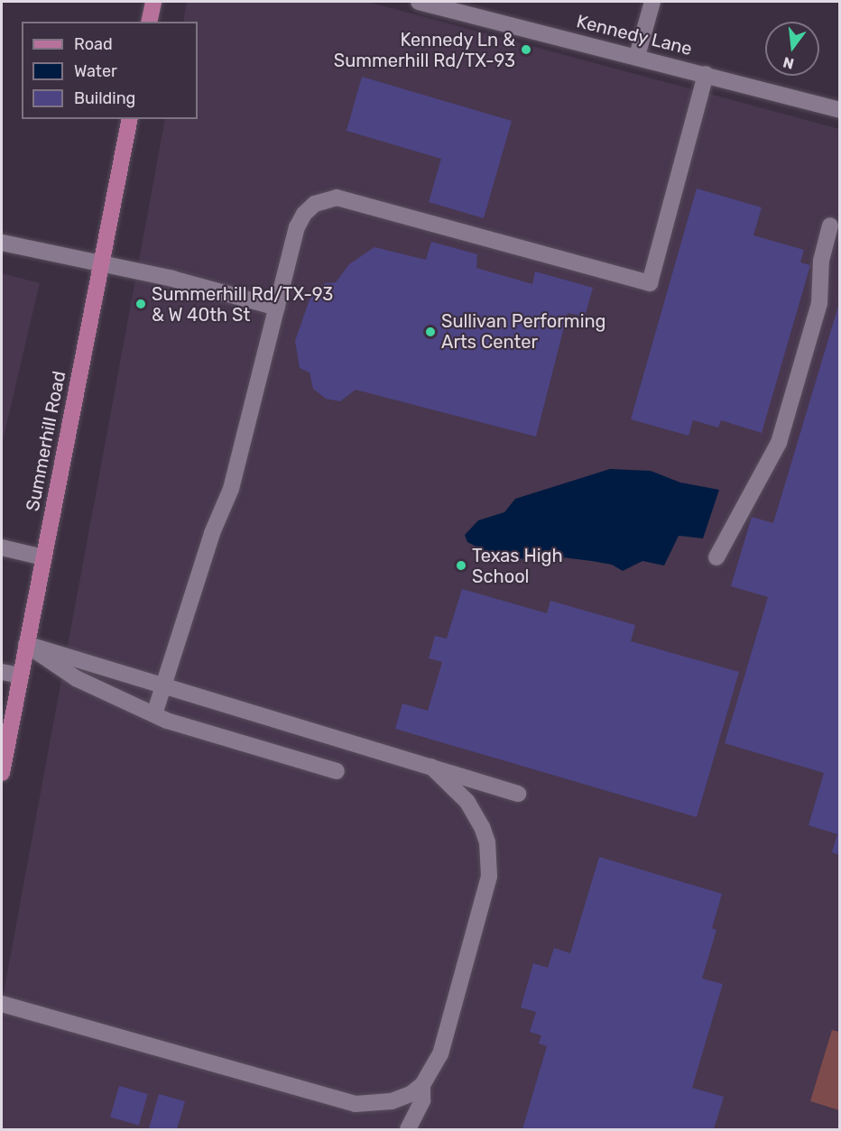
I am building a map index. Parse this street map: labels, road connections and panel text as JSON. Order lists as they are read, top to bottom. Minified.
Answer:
{"streets":{"main road":["Summerhill Road"],"street":["Kennedy Lane"]},"places":["Kennedy Ln & Summerhill Rd/TX-93","Summerhill Rd/TX-93 & W 40th St","Sullivan Performing Arts Center","Texas High School"],"legend":["Road","Water","Building"],"north":"bottom"}
